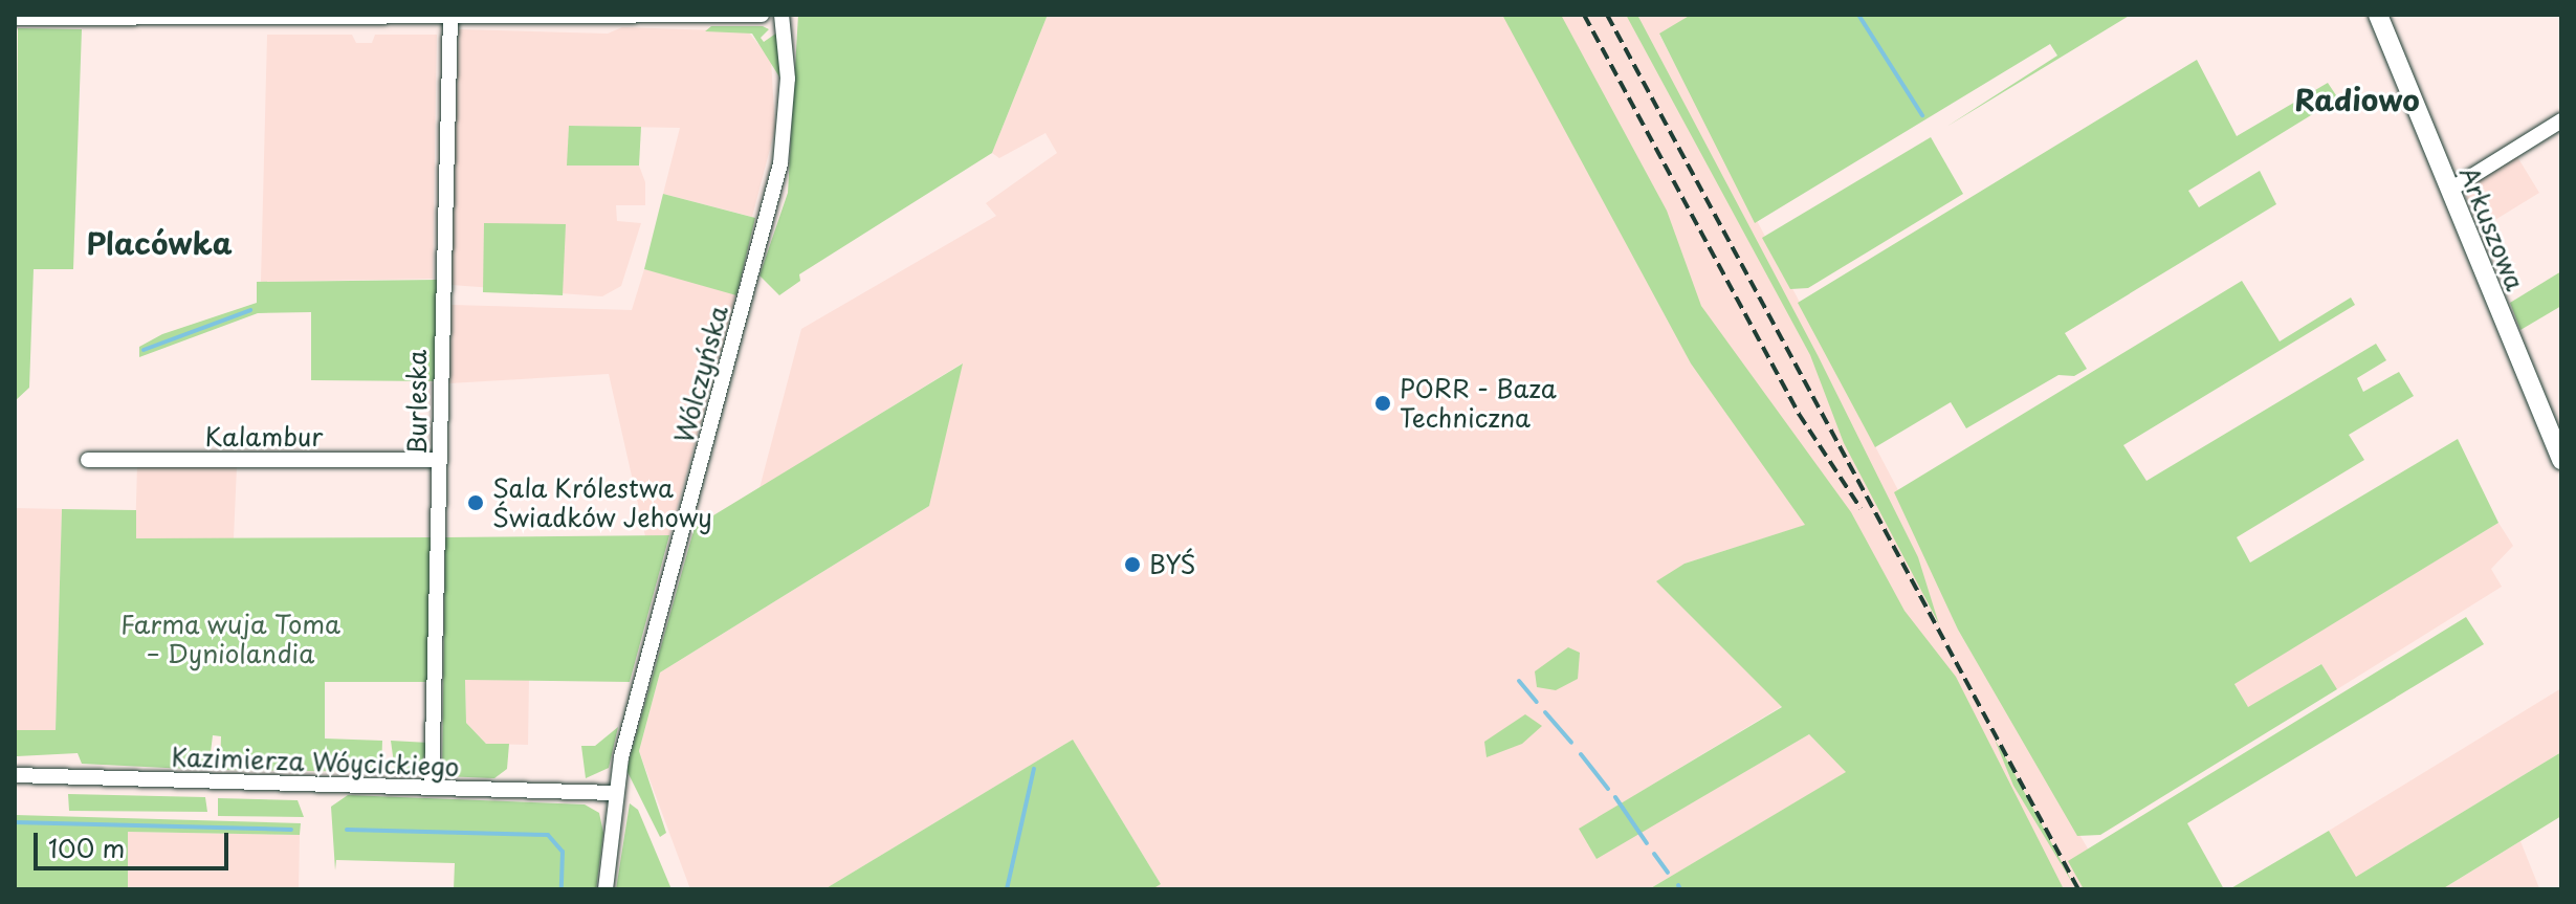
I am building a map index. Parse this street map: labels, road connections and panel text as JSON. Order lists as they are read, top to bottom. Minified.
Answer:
{"streets":{"main road":["Arkuszowa"],"street":["Wólczyńska","Burleska","Kalambur","Kazimierza Wóycickiego"]},"crossings":[["Wólczyńska","Kazimierza Wóycickiego"],["Burleska","Kalambur"],["Burleska","Kazimierza Wóycickiego"]],"districts":["Radiowo","Placówka"],"parks":["Farma wuja Toma – Dyniolandia"],"places":["PORR - Baza Techniczna","Sala Królestwa Świadków Jehowy","BYŚ"],"scale_bar":"100 m"}
